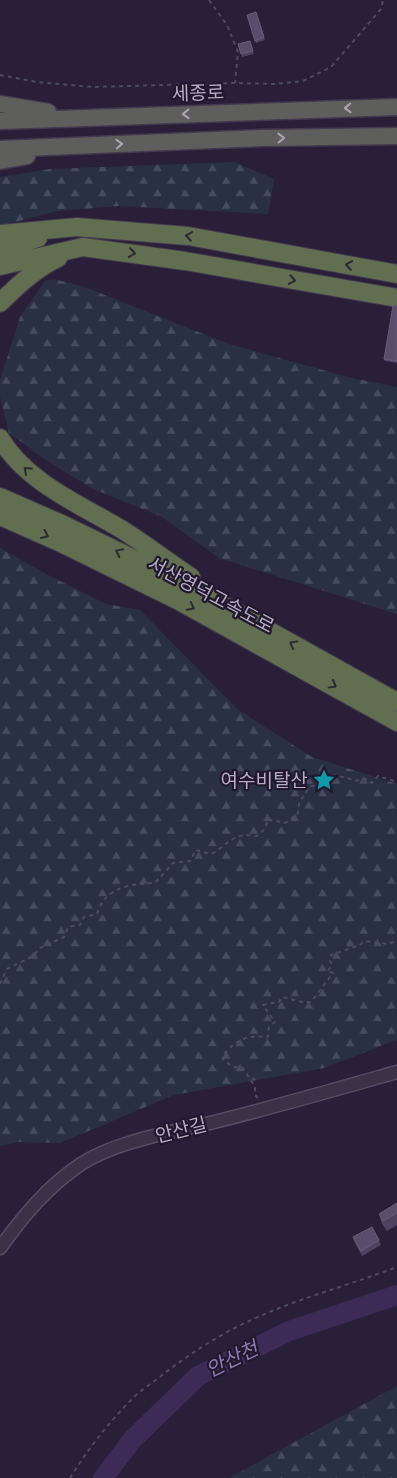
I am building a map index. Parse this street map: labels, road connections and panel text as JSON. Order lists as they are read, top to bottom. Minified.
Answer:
{"streets":{"highway":["세종로","서산영덕고속도로"],"street":["안산길"]},"water":["안산천"],"places":{"place":["여수비탈산"]}}
